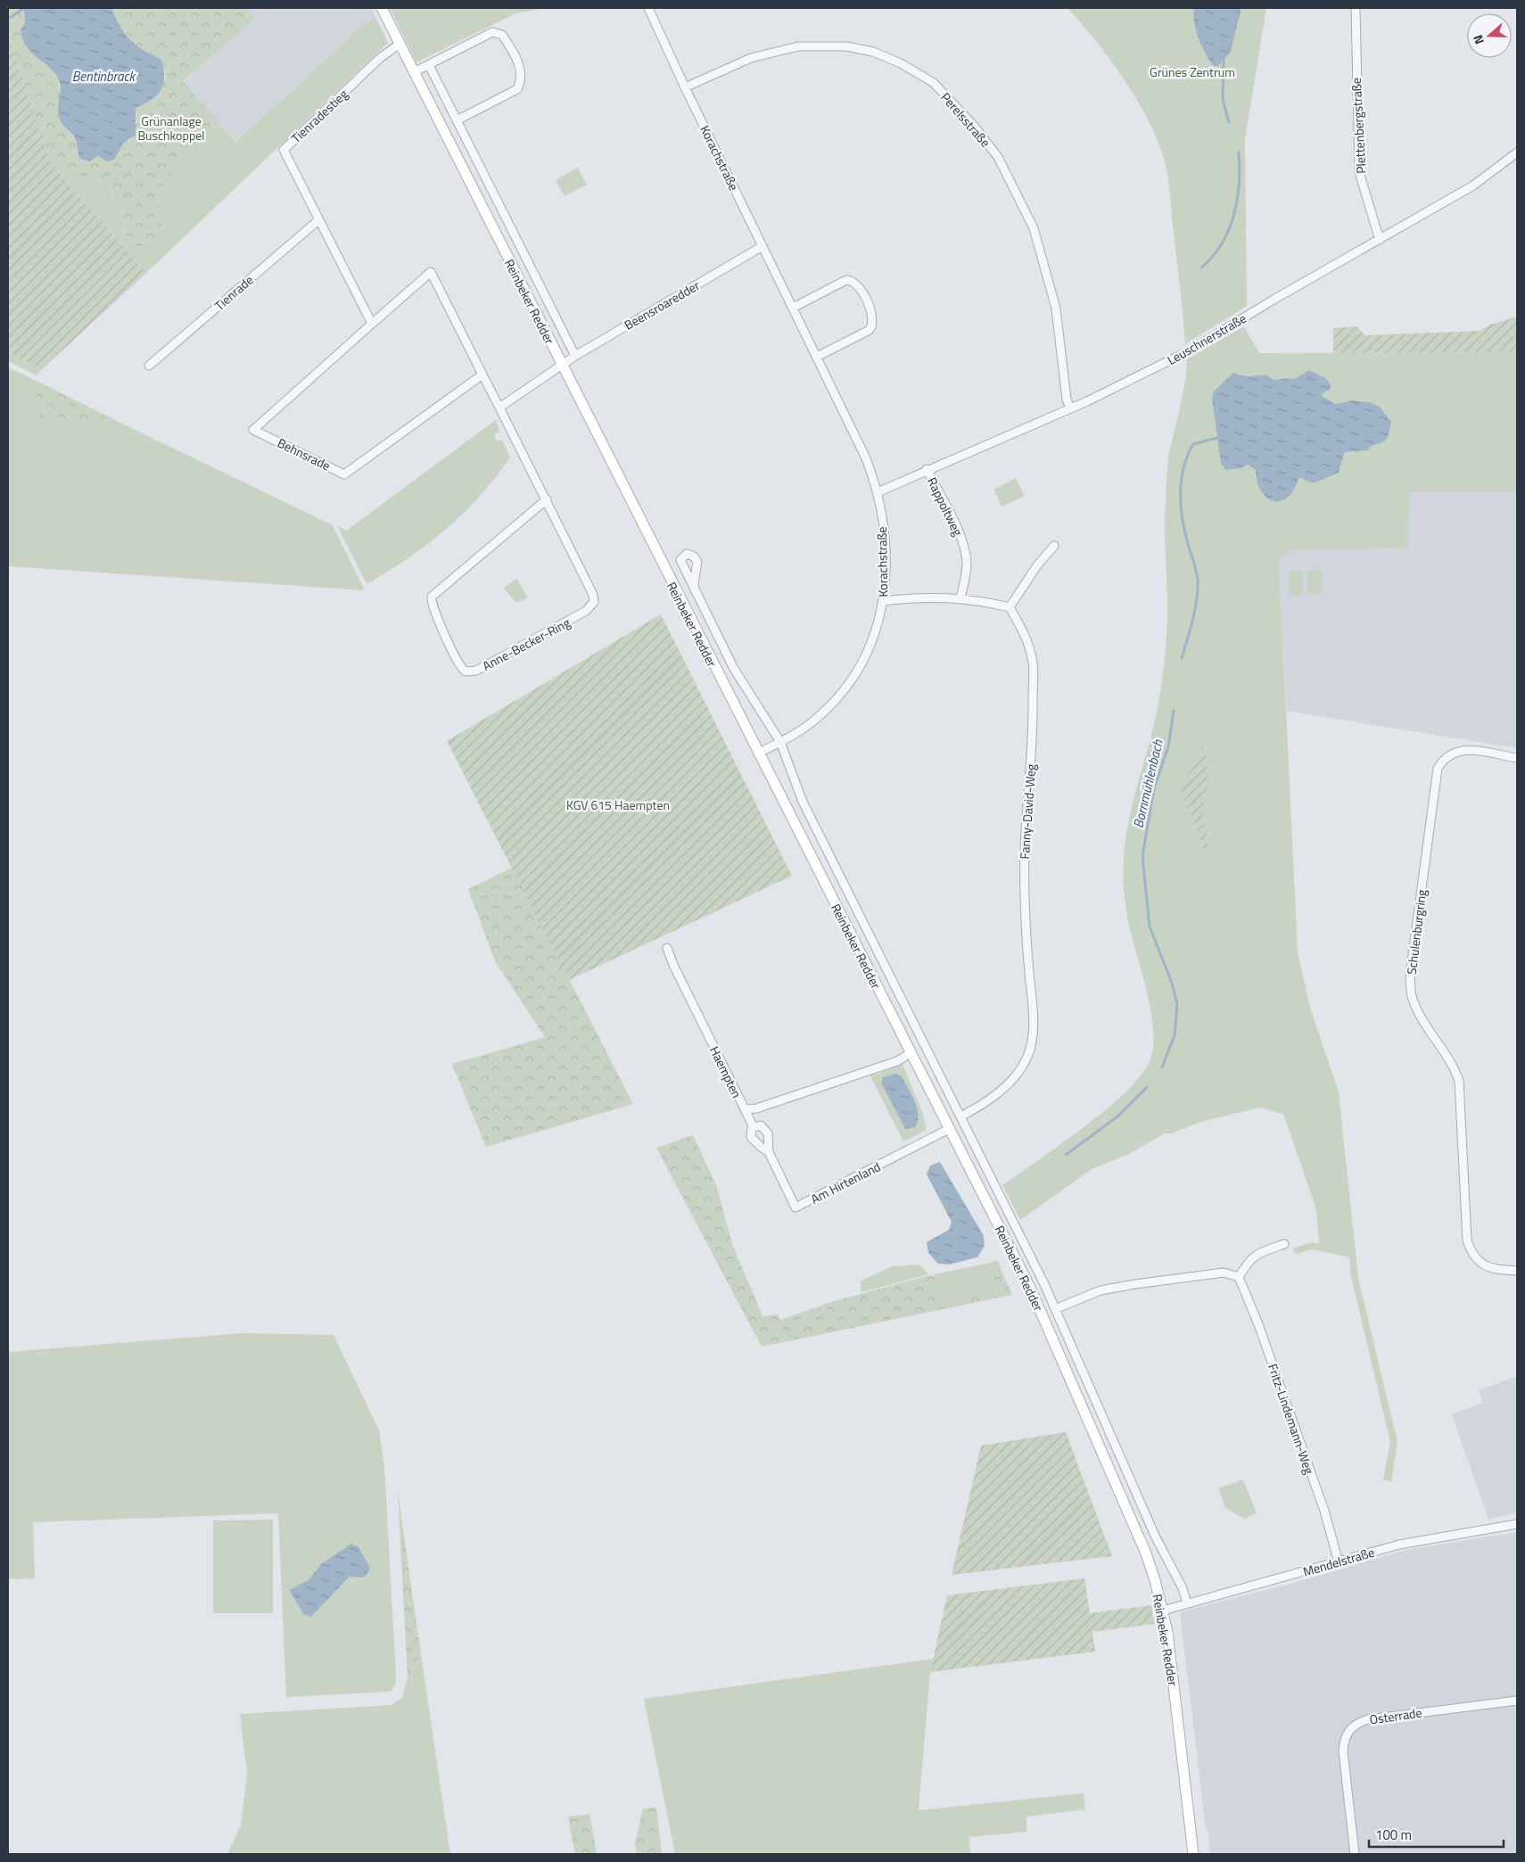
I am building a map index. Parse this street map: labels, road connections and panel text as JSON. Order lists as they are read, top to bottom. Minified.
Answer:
{"streets":{"main road":["Reinbeker Redder"],"street":["Tienradestieg","Perelsstraße","Plettenbergstraße","Korachstraße","Tienrade","Beensroaredder","Leuschnerstraße","Behnsrade","Rappoltweg","Anne-Becker-Ring","Fanny-David-Weg","Schulenburgring","Haempten","Am Hirtenland","Fritz-Lindemann-Weg","Mendelstraße","Osterrade"]},"crossings":[["Tienradestieg","Tienrade"],["Tienradestieg","Reinbeker Redder"],["Tienradestieg","Behnsrade"],["Perelsstraße","Korachstraße"],["Perelsstraße","Leuschnerstraße"],["Plettenbergstraße","Leuschnerstraße"],["Korachstraße","Reinbeker Redder"],["Korachstraße","Beensroaredder"],["Korachstraße","Leuschnerstraße"],["Reinbeker Redder","Beensroaredder"],["Reinbeker Redder","Fanny-David-Weg"],["Reinbeker Redder","Haempten"],["Reinbeker Redder","Am Hirtenland"],["Reinbeker Redder","Mendelstraße"],["Leuschnerstraße","Rappoltweg"],["Behnsrade","Anne-Becker-Ring"],["Haempten","Am Hirtenland"],["Fritz-Lindemann-Weg","Mendelstraße"]],"water":["Bentinbrack","Bornmühlenbach"],"parks":["Grünes Zentrum","Grünanlage Buschkoppel","KGV 615 Haempten"],"scale_bar":"100 m","north":"left"}
